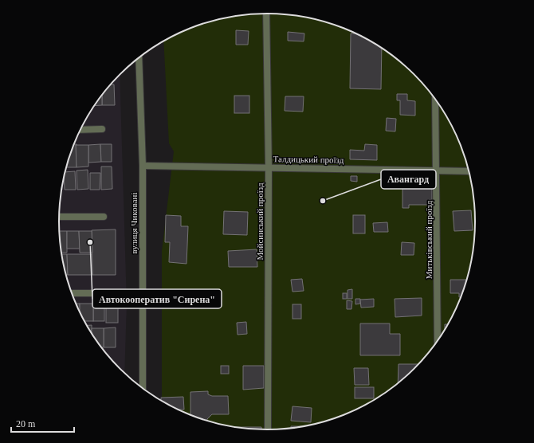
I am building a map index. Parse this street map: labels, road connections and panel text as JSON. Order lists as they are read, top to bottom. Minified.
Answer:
{"streets":{"street":["Талдицький проїзд","Мойсинський проїзд","вулиця Чиковані","Митьківський проїзд"]},"crossings":[["Талдицький проїзд","Мойсинський проїзд"],["Талдицький проїзд","вулиця Чиковані"],["Талдицький проїзд","Митьківський проїзд"]],"places":["Авангард","Автокооператив \"Сирена\""],"scale_bar":"20 m"}
